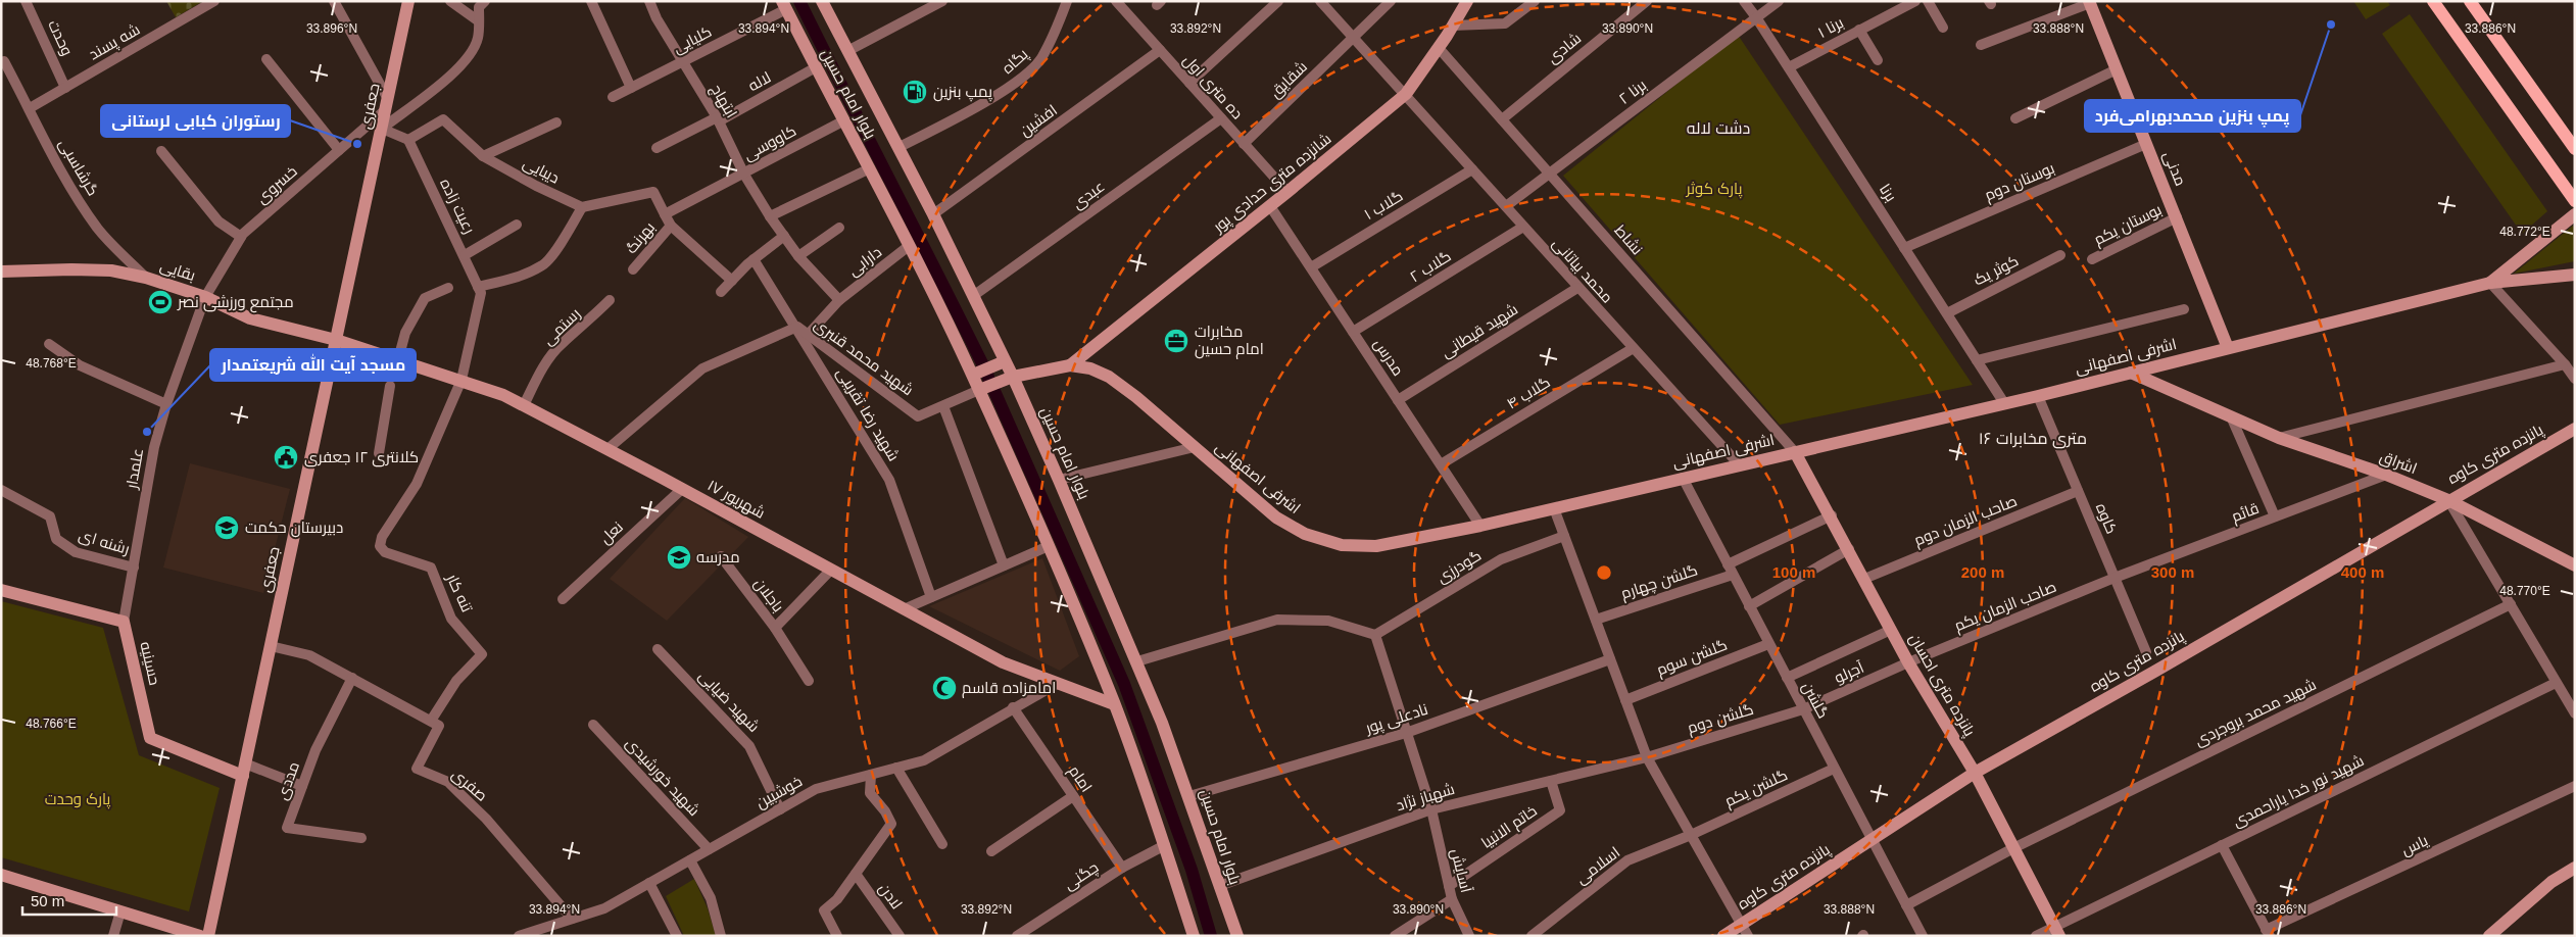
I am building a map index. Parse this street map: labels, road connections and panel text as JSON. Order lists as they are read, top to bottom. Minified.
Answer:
{"streets":{"street":["برنا ۱","وحدت","کلیایی","شه پسند","شادی","پگاه","شقایق","لاله","ده متری اول","برنا ۲","بلوار امام حسین","ابتهاج","جعفری","افشین","کاووسی","گرشاسبی","مدنی","دیبایی","بوستان دوم","شانزده متری حدادی پور","خسروی","برنا","عبدی","گلاب ۱","رعیت زاده","بوستان یکم","بهرنگ","نشاط","دارابی","گلاب ۲","بقایی","محمد بیاتانی","کوثر یک","رستمی","شهید قیطانی","اشرفی اصفهانی","شهید محمد قنبری","مدرس","گلاب ۴","شهید رضا تقریبی","پانزده متری کاوه","اشراق","علمدار","۱۷ شهریور","قائم","کاوه","صاحب الزمان دوم","نعل","رشنه ای","گودرزی","گلشن چهارم","تنه کار","باجلان","صاحب الزمان یکم","گلشن سوم","حسینیه","آجرلو","پانزده متری احسان","گلشن","شهید ضیایی","شهید محمد بروجردی","نادعلی پور","گلشن دوم","شهید خورشیدی","امام","مددی","صفری","گلشن یکم","شهید نور خدا یاراحمدی","خوشبین","شهباز نژاد","خاتم الانبیا","یاس","اسلامی","آسایش","چگنی","لادن"]},"crossings":[["برنا ۱","برنا"],["وحدت","شه پسند"],["کلیایی","بلوار امام حسین"],["کلیایی","ابتهاج"],["شه پسند","گرشاسبی"],["شادی","نشاط"],["پگاه","بلوار امام حسین"],["شقایق","ده متری اول"],["شقایق","محمد بیاتانی"],["لاله","بلوار امام حسین"],["لاله","ابتهاج"],["ده متری اول","افشین"],["ده متری اول","شانزده متری حدادی پور"],["ده متری اول","عبدی"],["برنا ۲","برنا"],["برنا ۲","نشاط"],["برنا ۲","محمد بیاتانی"],["بلوار امام حسین","افشین"],["بلوار امام حسین","کاووسی"],["بلوار امام حسین","عبدی"],["بلوار امام حسین","دارابی"],["بلوار امام حسین","اشرفی اصفهانی"],["بلوار امام حسین","شهید محمد قنبری"],["بلوار امام حسین","۱۷ شهریور"],["بلوار امام حسین","نادعلی پور"],["بلوار امام حسین","شهباز نژاد"],["بلوار امام حسین","چگنی"],["ابتهاج","کاووسی"],["ابتهاج","دارابی"],["جعفری","خسروی"],["جعفری","بقایی"],["جعفری","۱۷ شهریور"],["جعفری","حسینیه"],["گرشاسبی","بقایی"],["مدنی","بوستان دوم"],["مدنی","بوستان یکم"],["مدنی","اشرفی اصفهانی"],["دیبایی","رعیت زاده"],["بوستان دوم","برنا"],["شانزده متری حدادی پور","نشاط"],["شانزده متری حدادی پور","محمد بیاتانی"],["شانزده متری حدادی پور","اشرفی اصفهانی"],["شانزده متری حدادی پور","مدرس"],["خسروی","بقایی"],["خسروی","علمدار"],["برنا","کوثر یک"],["برنا","اشرفی اصفهانی"],["گلاب ۱","محمد بیاتانی"],["گلاب ۱","مدرس"],["رعیت زاده","۱۷ شهریور"],["رعیت زاده","تنه کار"],["نشاط","اشرفی اصفهانی"],["نشاط","پانزده متری احسان"],["دارابی","شهید محمد قنبری"],["گلاب ۲","محمد بیاتانی"],["گلاب ۲","مدرس"],["بقایی","علمدار"],["بقایی","۱۷ شهریور"],["محمد بیاتانی","شهید قیطانی"],["محمد بیاتانی","اشرفی اصفهانی"],["محمد بیاتانی","گلاب ۴"],["رستمی","۱۷ شهریور"],["شهید قیطانی","مدرس"],["اشرفی اصفهانی","شهید محمد قنبری"],["اشرفی اصفهانی","مدرس"],["اشرفی اصفهانی","اشراق"],["اشرفی اصفهانی","کاوه"],["اشرفی اصفهانی","پانزده متری احسان"],["اشرفی اصفهانی","گلشن"],["شهید محمد قنبری","شهید رضا تقریبی"],["شهید محمد قنبری","۱۷ شهریور"],["مدرس","گلاب ۴"],["پانزده متری کاوه","اشراق"],["پانزده متری کاوه","پانزده متری احسان"],["پانزده متری کاوه","گلشن"],["اشراق","قائم"],["علمدار","رشنه ای"],["علمدار","حسینیه"],["۱۷ شهریور","نعل"],["۱۷ شهریور","باجلان"],["۱۷ شهریور","خوشبین"],["قائم","کاوه"],["قائم","صاحب الزمان یکم"],["کاوه","صاحب الزمان دوم"],["کاوه","صاحب الزمان یکم"],["صاحب الزمان دوم","پانزده متری احسان"],["گودرزی","آسایش"],["گلشن چهارم","پانزده متری احسان"],["گلشن چهارم","گلشن"],["تنه کار","صفری"],["صاحب الزمان یکم","آجرلو"],["صاحب الزمان یکم","پانزده متری احسان"],["گلشن سوم","گلشن"],["آجرلو","پانزده متری احسان"],["آجرلو","گلشن"],["آجرلو","گلشن دوم"],["پانزده متری احسان","شهید محمد بروجردی"],["پانزده متری احسان","شهید نور خدا یاراحمدی"],["گلشن","شهید محمد بروجردی"],["گلشن","گلشن دوم"],["گلشن","گلشن یکم"],["شهید ضیایی","خوشبین"],["نادعلی پور","آسایش"],["گلشن دوم","شهباز نژاد"],["شهید خورشیدی","خوشبین"],["امام","خوشبین"],["امام","چگنی"],["صفری","خوشبین"],["گلشن یکم","اسلامی"],["شهباز نژاد","خاتم الانبیا"],["شهباز نژاد","آسایش"],["خاتم الانبیا","آسایش"]],"districts":["دشت لاله","۱۶ متری مخابرات"],"parks":["پارک کوثر","پارک وحدت"],"places":{"other":["پمپ بنزین محمد‌بهرامی‌فرد","رستوران کبابی لرستانی","مسجد آیت الله شریعتمدار"],"fuel station":["پمپ بنزین"],"sports":["مجتمع ورزشی نصر"],"office":["مخابرات امام حسین"],"public building":["کلانتری ۱۲ جعفری"],"school or university":["دبیرستان حکمت","مدرسه"],"mosque":["امامزاده قاسم"]},"scale_bar":"50 m","coordinates":["33.896°N","33.894°N","33.892°N","33.890°N","33.888°N","33.886°N","48.772°E","48.768°E","48.770°E","48.766°E"],"rings":["100 m","200 m","300 m","400 m"]}
